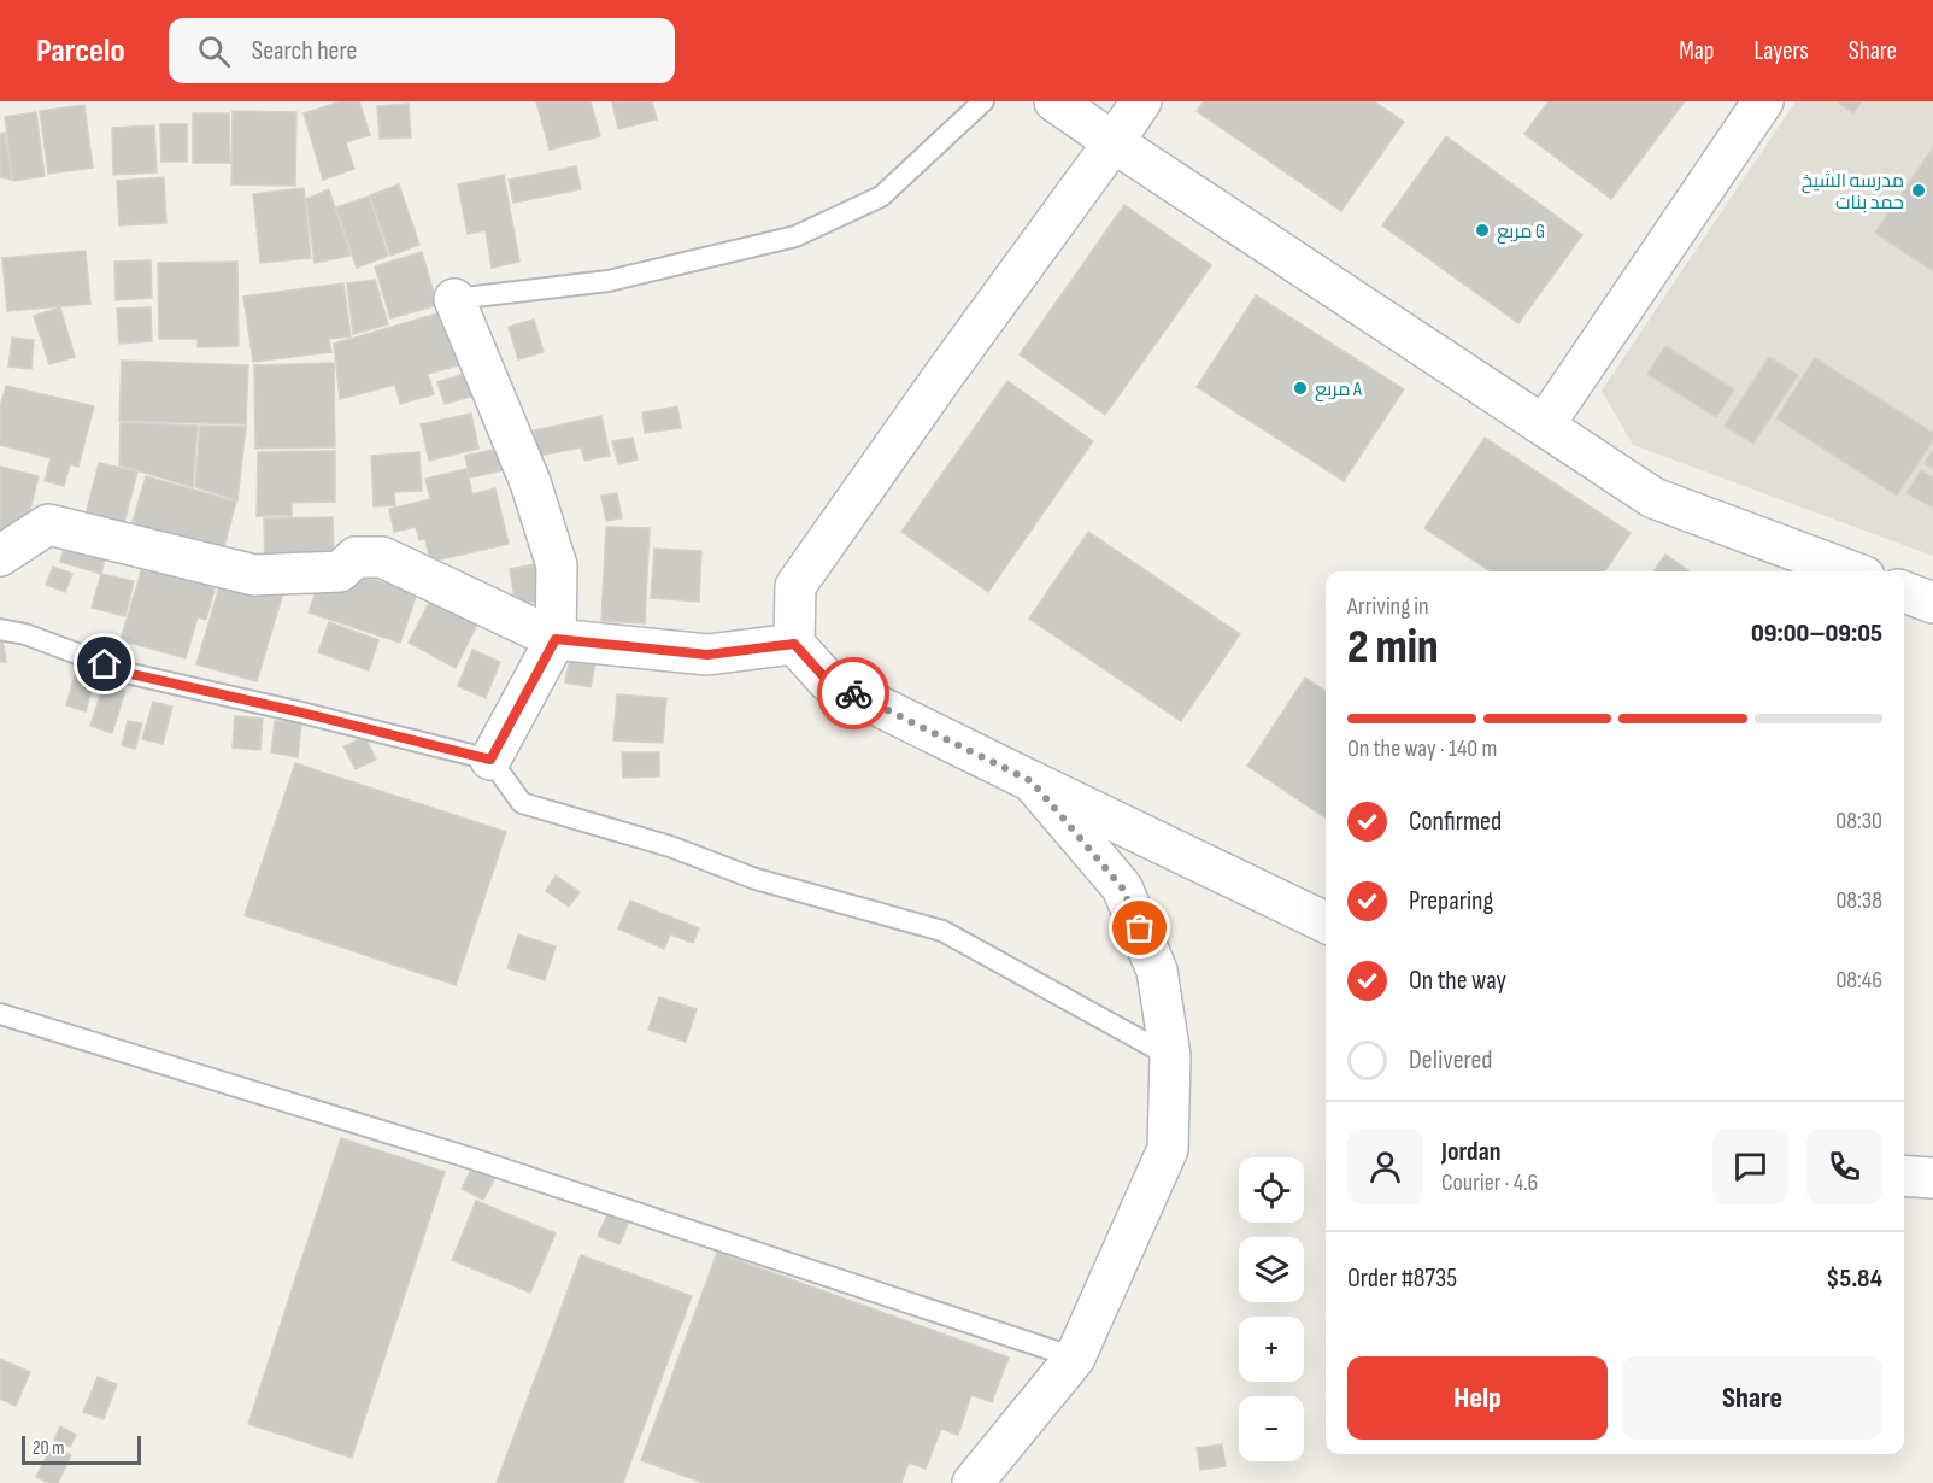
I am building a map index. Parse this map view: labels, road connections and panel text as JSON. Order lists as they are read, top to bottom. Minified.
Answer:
{"places":["مدرسه الشيخ حمد بنات","مربع G","مربع A"],"scale_bar":"20 m","page":{"header":"Parcelo","search":"Search here","nav":["Map","Layers","Share"],"heading":["2 min","Arriving in","09:00–09:05"],"panel":["Jordan","Courier · 4.6","Order #8735","$5.84"],"bar":"On the way · 140 m","list":[["Confirmed","08:30"],["Preparing","08:38"],["On the way","08:46"],"Delivered"],"map_buttons":["+","−"],"buttons":["Help","Share"],"scale":"20 m"}}
